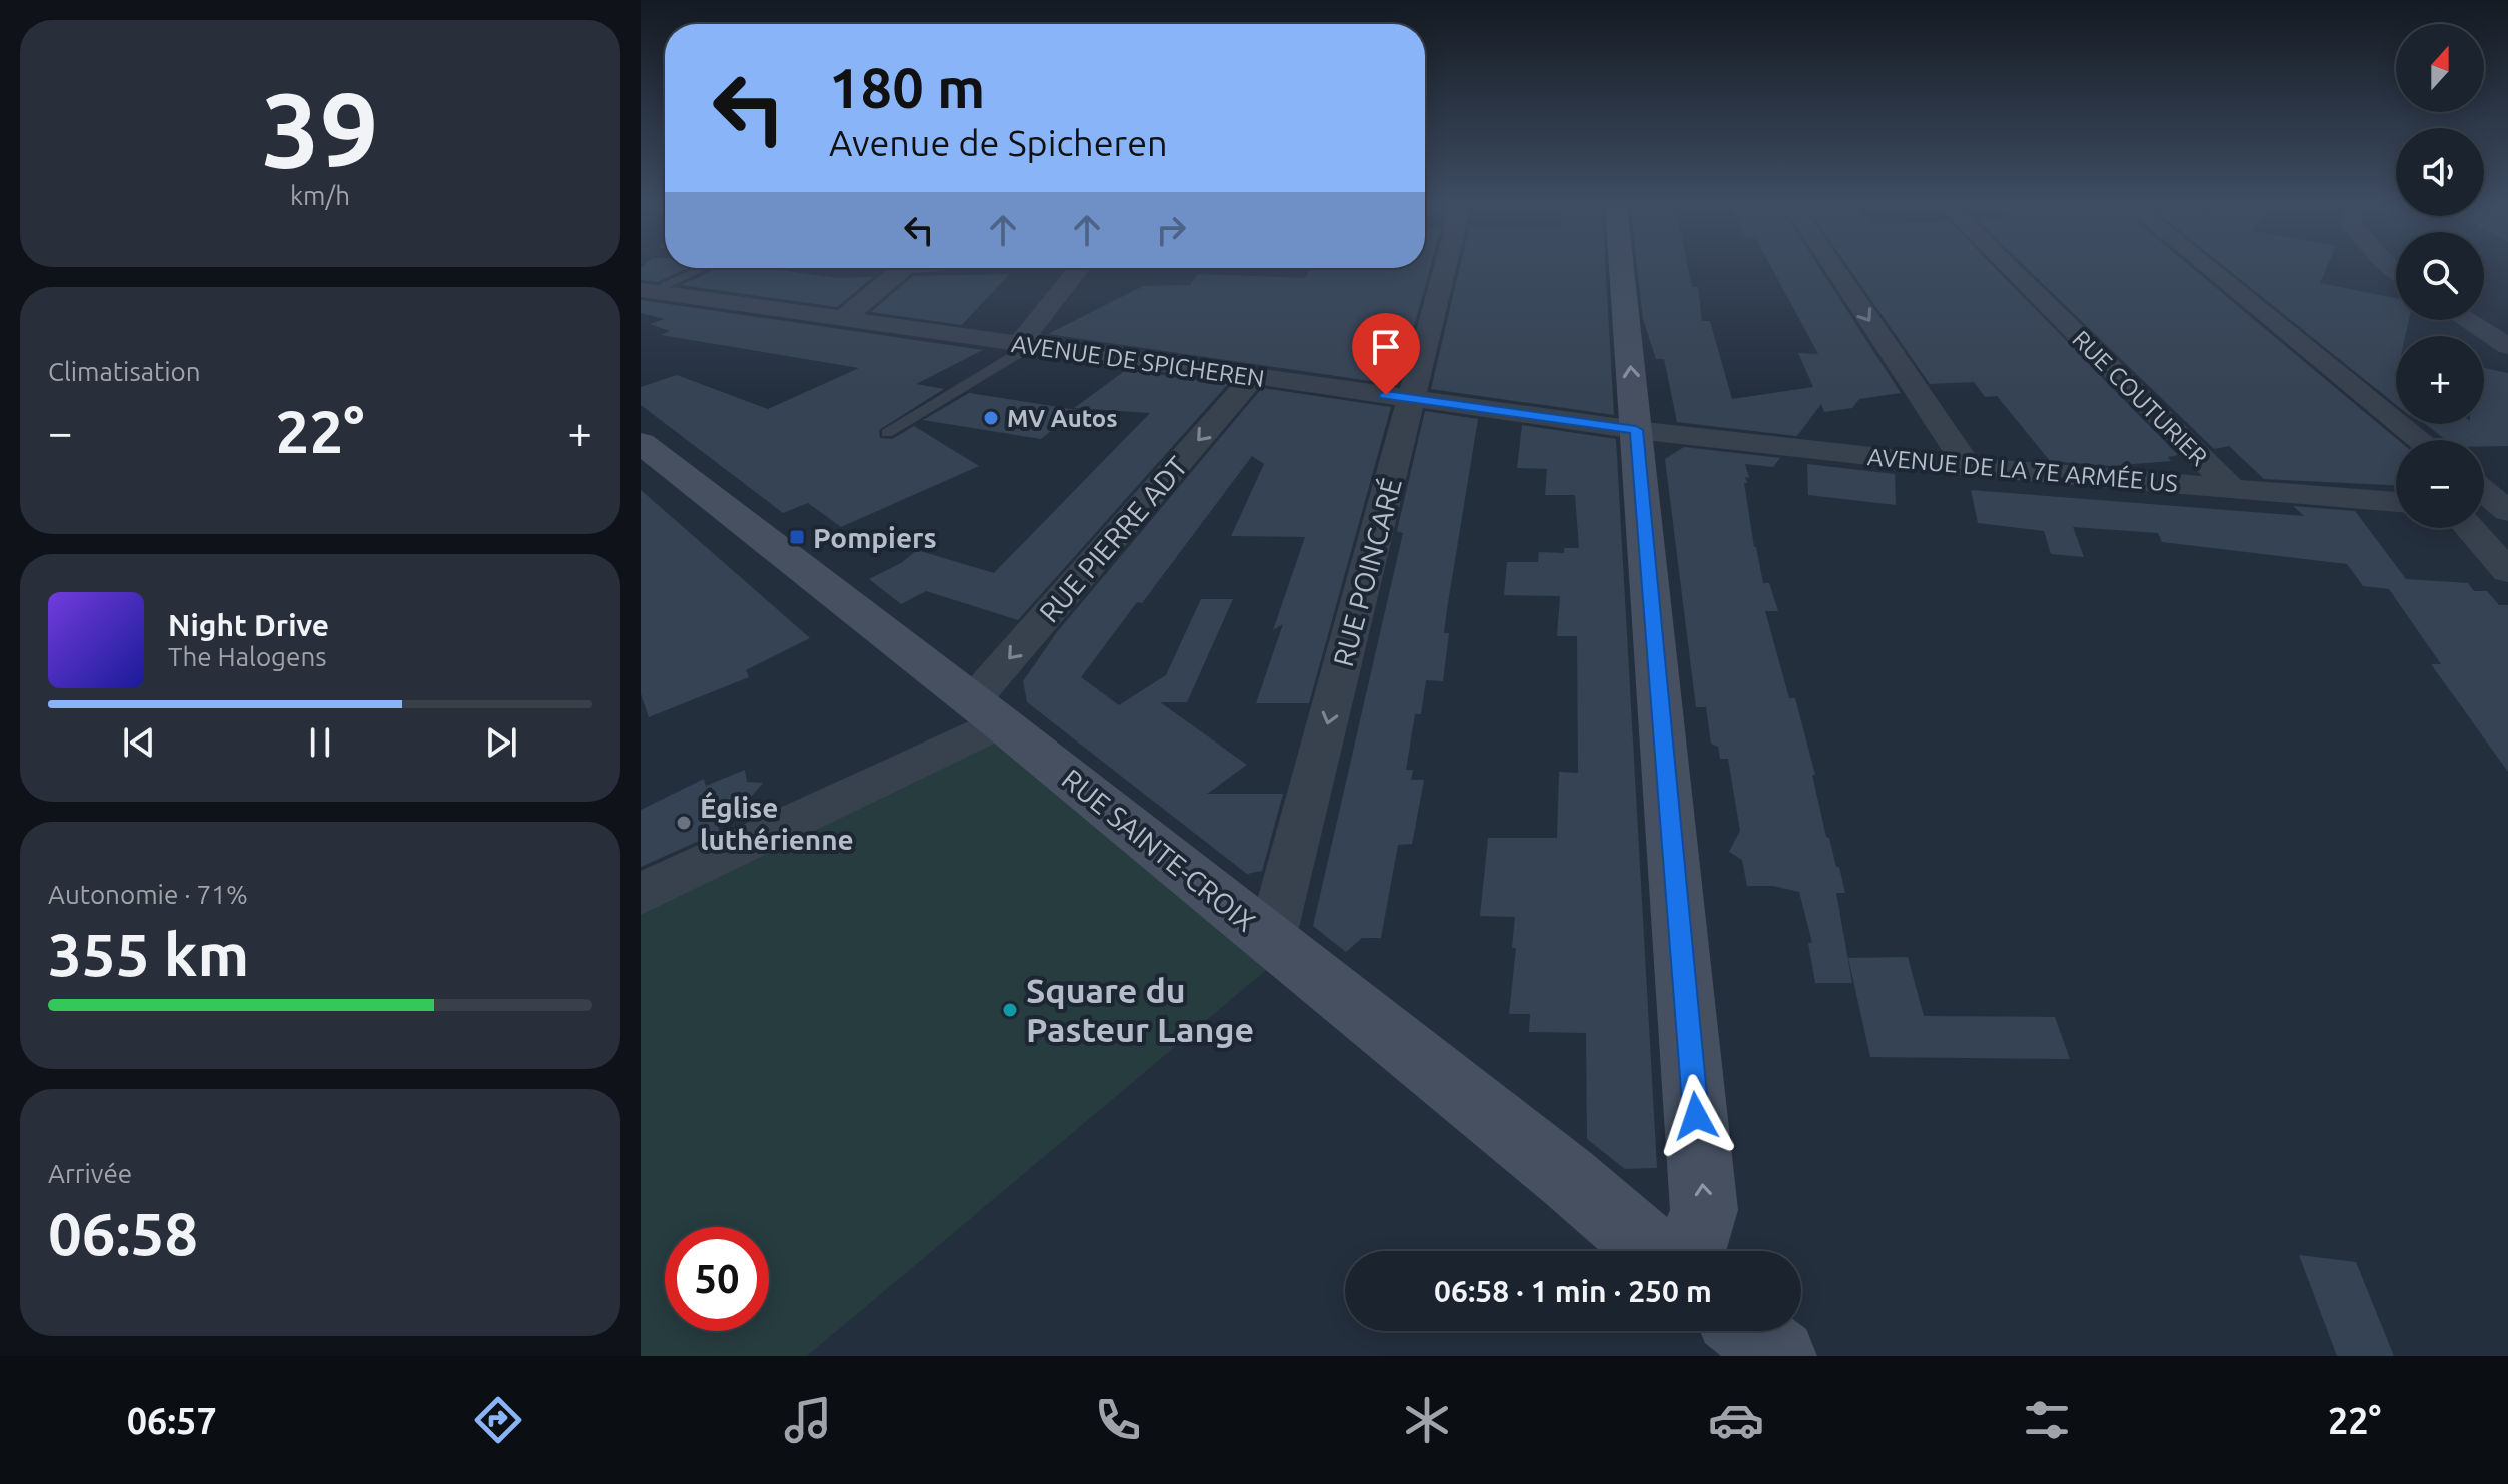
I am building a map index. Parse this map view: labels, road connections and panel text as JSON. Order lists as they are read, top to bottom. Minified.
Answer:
{"streets":{"main road":["RUE SAINTE-CROIX"],"street":["AVENUE DE SPICHEREN","RUE COUTURIER","AVENUE DE LA 7E ARMÉE US","RUE PIERRE ADT","RUE POINCARÉ"]},"crossings":[["AVENUE DE SPICHEREN","AVENUE DE LA 7E ARMÉE US"],["AVENUE DE SPICHEREN","RUE PIERRE ADT"],["AVENUE DE SPICHEREN","RUE POINCARÉ"],["RUE COUTURIER","AVENUE DE LA 7E ARMÉE US"],["RUE PIERRE ADT","RUE SAINTE-CROIX"],["RUE POINCARÉ","RUE SAINTE-CROIX"]],"one_way":["RUE POINCARÉ"],"places":{"other":["MV Autos","Église luthérienne","Square du Pasteur Lange"],"transit":["Pompiers"]},"north":"top","page":{"tile":[["39","km/h"],"Climatisation",["Autonomie · 71%","355 km"],["Arrivée","06:58"]],"map_buttons":["+","−"],"turn":["180 m","Avenue de Spicheren"],"heat":["−","22°","+"],"song":["Night Drive","The Halogens"],"limit":"50","trip":"06:58 · 1 min · 250 m","tabs":["06:57","22°"]}}
